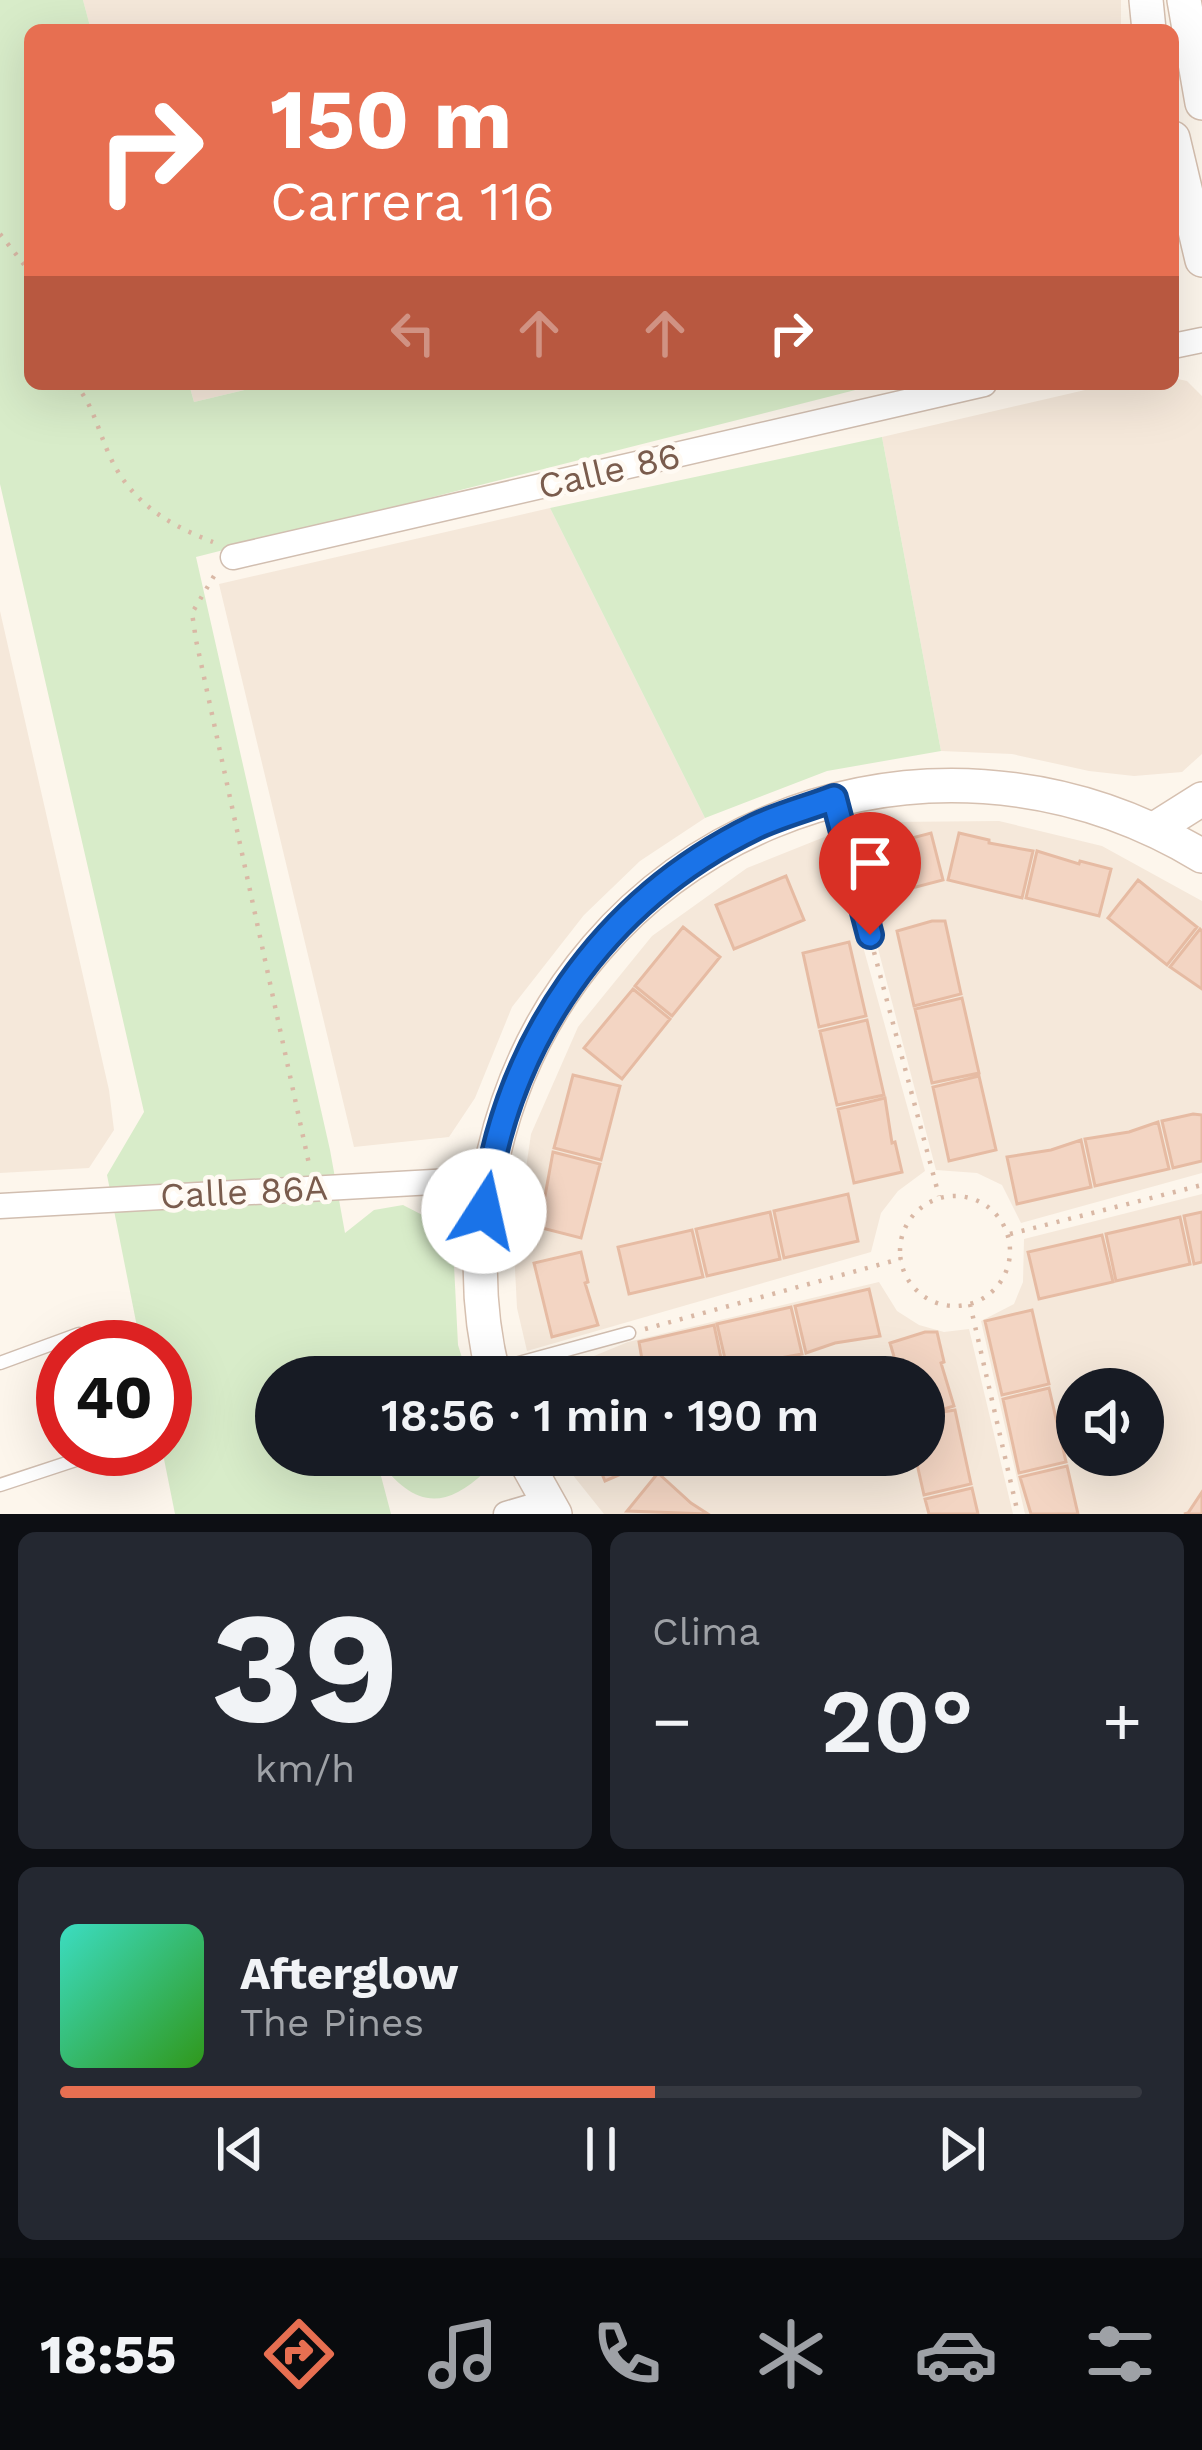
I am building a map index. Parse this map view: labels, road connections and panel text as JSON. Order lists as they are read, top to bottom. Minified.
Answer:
{"streets":{"street":["Calle 86","Calle 86A"]},"page":{"turn":["150 m","Carrera 116"],"limit":"40","trip":"18:56 · 1 min · 190 m","tile":[["39","km/h"],"Clima"],"heat":["−","20°","+"],"song":["Afterglow","The Pines"],"tabs":"18:55"}}
